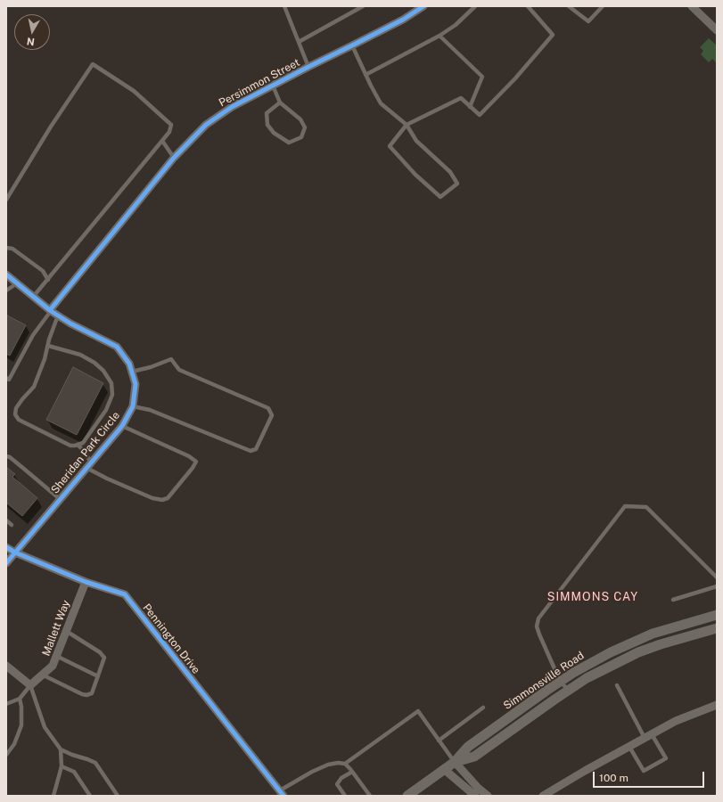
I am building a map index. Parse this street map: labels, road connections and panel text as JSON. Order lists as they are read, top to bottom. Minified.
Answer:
{"streets":{"street":["Persimmon Street","Sheridan Park Circle","Mallett Way","Pennington Drive","Simmonsville Road"]},"crossings":[["Persimmon Street","Sheridan Park Circle"],["Sheridan Park Circle","Pennington Drive"],["Mallett Way","Pennington Drive"]],"districts":["SIMMONS CAY"],"scale_bar":"100 m","north":"bottom"}
